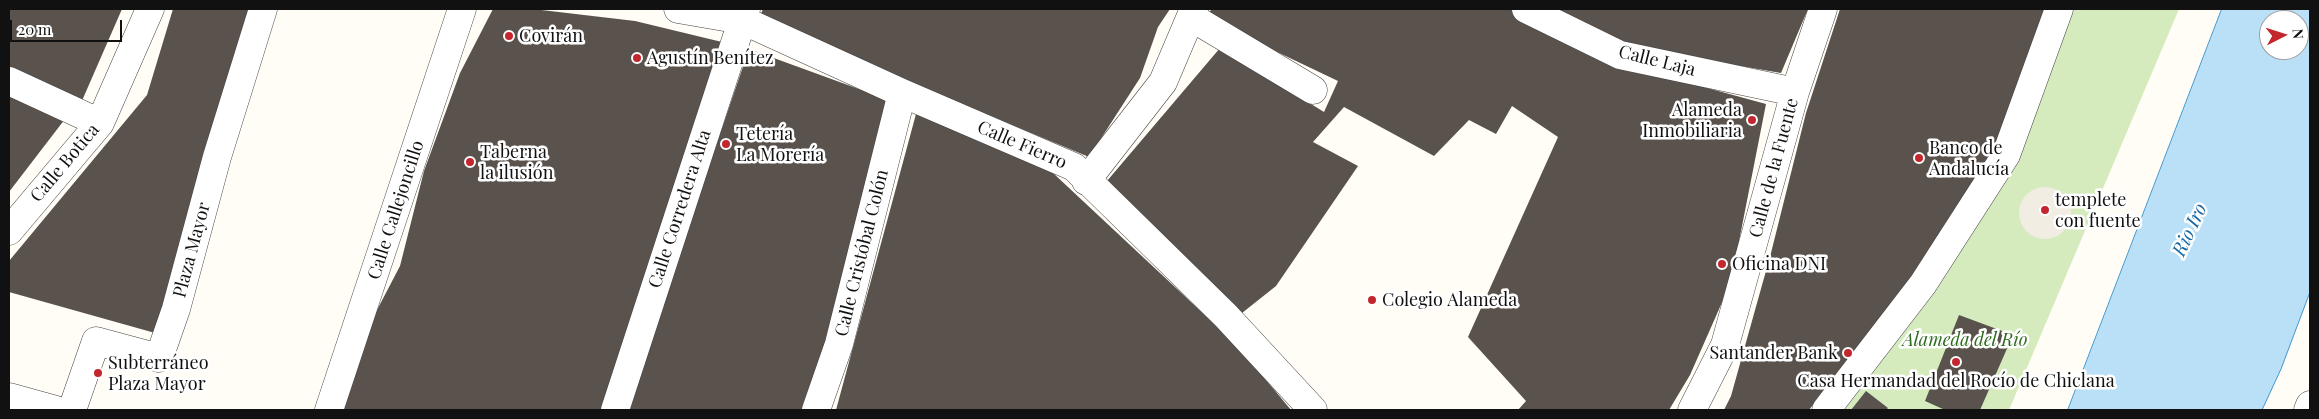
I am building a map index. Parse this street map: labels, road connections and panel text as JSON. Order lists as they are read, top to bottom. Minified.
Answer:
{"streets":{"street":["Calle Laja","Calle Fierro","Calle Botica","Calle de la Fuente","Calle Corredera Alta","Calle Callejoncillo","Plaza Mayor","Calle Cristóbal Colón"]},"crossings":[["Calle Laja","Calle de la Fuente"],["Calle Fierro","Calle Corredera Alta"],["Calle Fierro","Calle Cristóbal Colón"]],"water":["Rio Iro"],"parks":["Alameda del Río"],"places":["Covirán","Agustín Benítez","Alameda Inmobiliaria","Tetería La Morería","Banco de Andalucía","Taberna la ilusión","templete con fuente","Oficina DNI","Colegio Alameda","Santander Bank","Casa Hermandad del Rocío de Chiclana","Subterráneo Plaza Mayor"],"scale_bar":"20 m","north":"right"}
